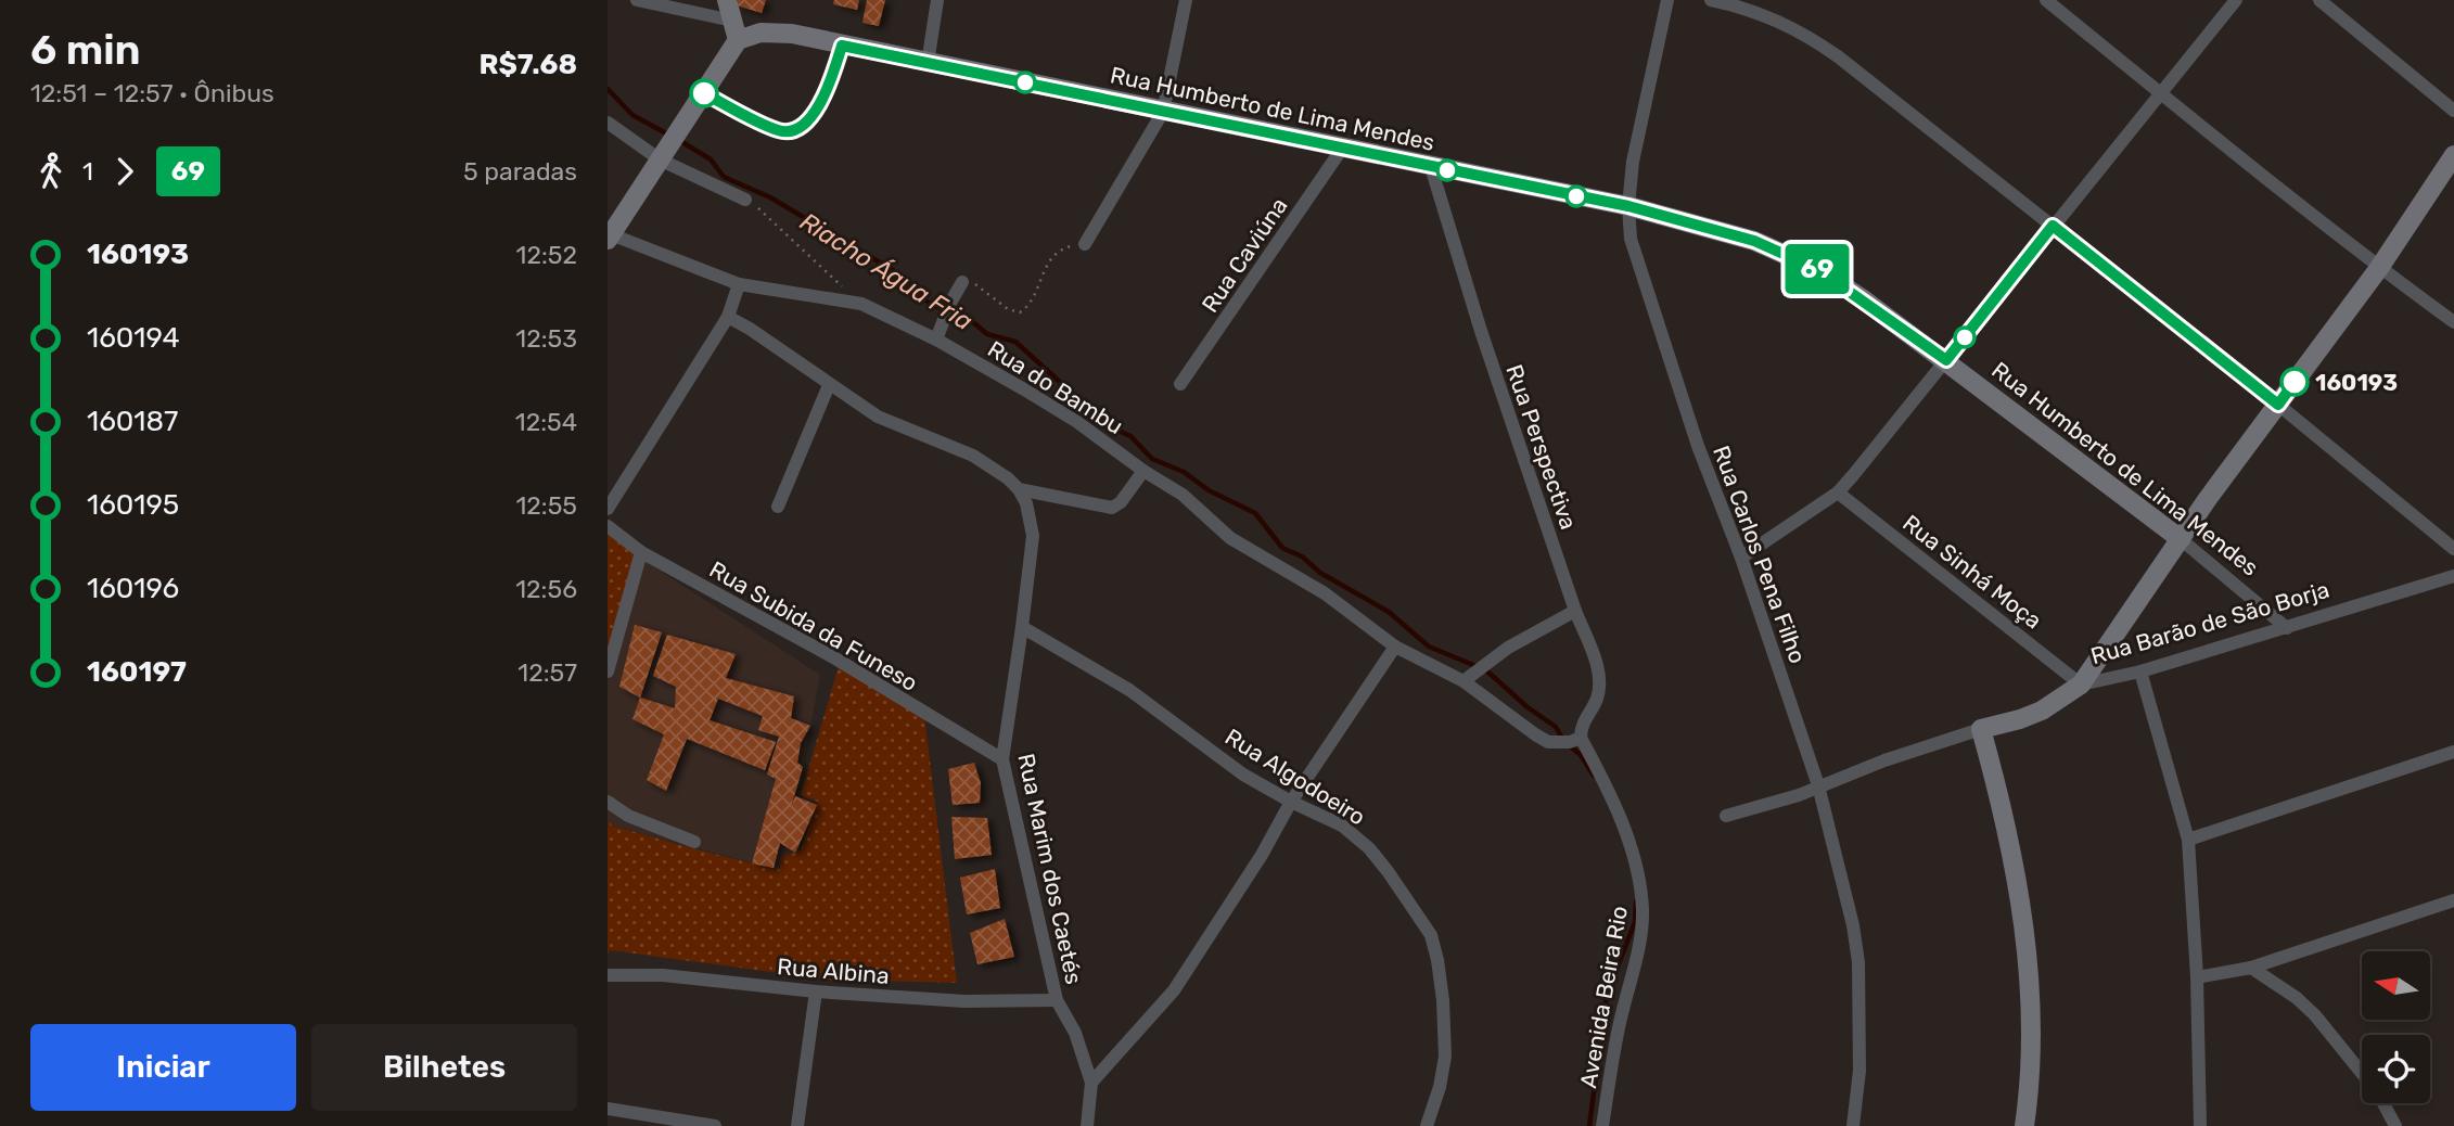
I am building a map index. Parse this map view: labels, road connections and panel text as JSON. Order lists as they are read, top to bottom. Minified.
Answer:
{"streets":{"street":["Rua Humberto de Lima Mendes","Rua Caviúna","Rua do Bambu","Rua Perspectiva","Rua Carlos Pena Filho","Rua Sinhá Moça","Rua Barão de São Borja","Rua Subida da Funeso","Rua Algodoeiro","Rua Marim dos Caetés","Rua Albina","Avenida Beira Rio"]},"crossings":[["Rua Humberto de Lima Mendes","Rua Caviúna"],["Rua Humberto de Lima Mendes","Rua Perspectiva"],["Rua Humberto de Lima Mendes","Rua Carlos Pena Filho"],["Rua Humberto de Lima Mendes","Rua Barão de São Borja"],["Rua Perspectiva","Avenida Beira Rio"],["Rua Carlos Pena Filho","Rua Barão de São Borja"],["Rua Sinhá Moça","Rua Barão de São Borja"],["Rua Subida da Funeso","Rua Marim dos Caetés"],["Rua Algodoeiro","Rua Marim dos Caetés"],["Rua Marim dos Caetés","Rua Albina"]],"water":["Riacho Água Fria"],"places":["160193"],"lines":["bus line 69"],"north":"left","page":{"heading":["6 min","12:51 – 12:57 · Ônibus","R$7.68"],"on_map":"69","legs":["1","69","5 paradas"],"list":[{"name":"160193","value":"12:52"},{"name":"160194","value":"12:53"},{"name":"160187","value":"12:54"},{"name":"160195","value":"12:55"},{"name":"160196","value":"12:56"},{"name":"160197","value":"12:57"}],"buttons":["Iniciar","Bilhetes"]}}
